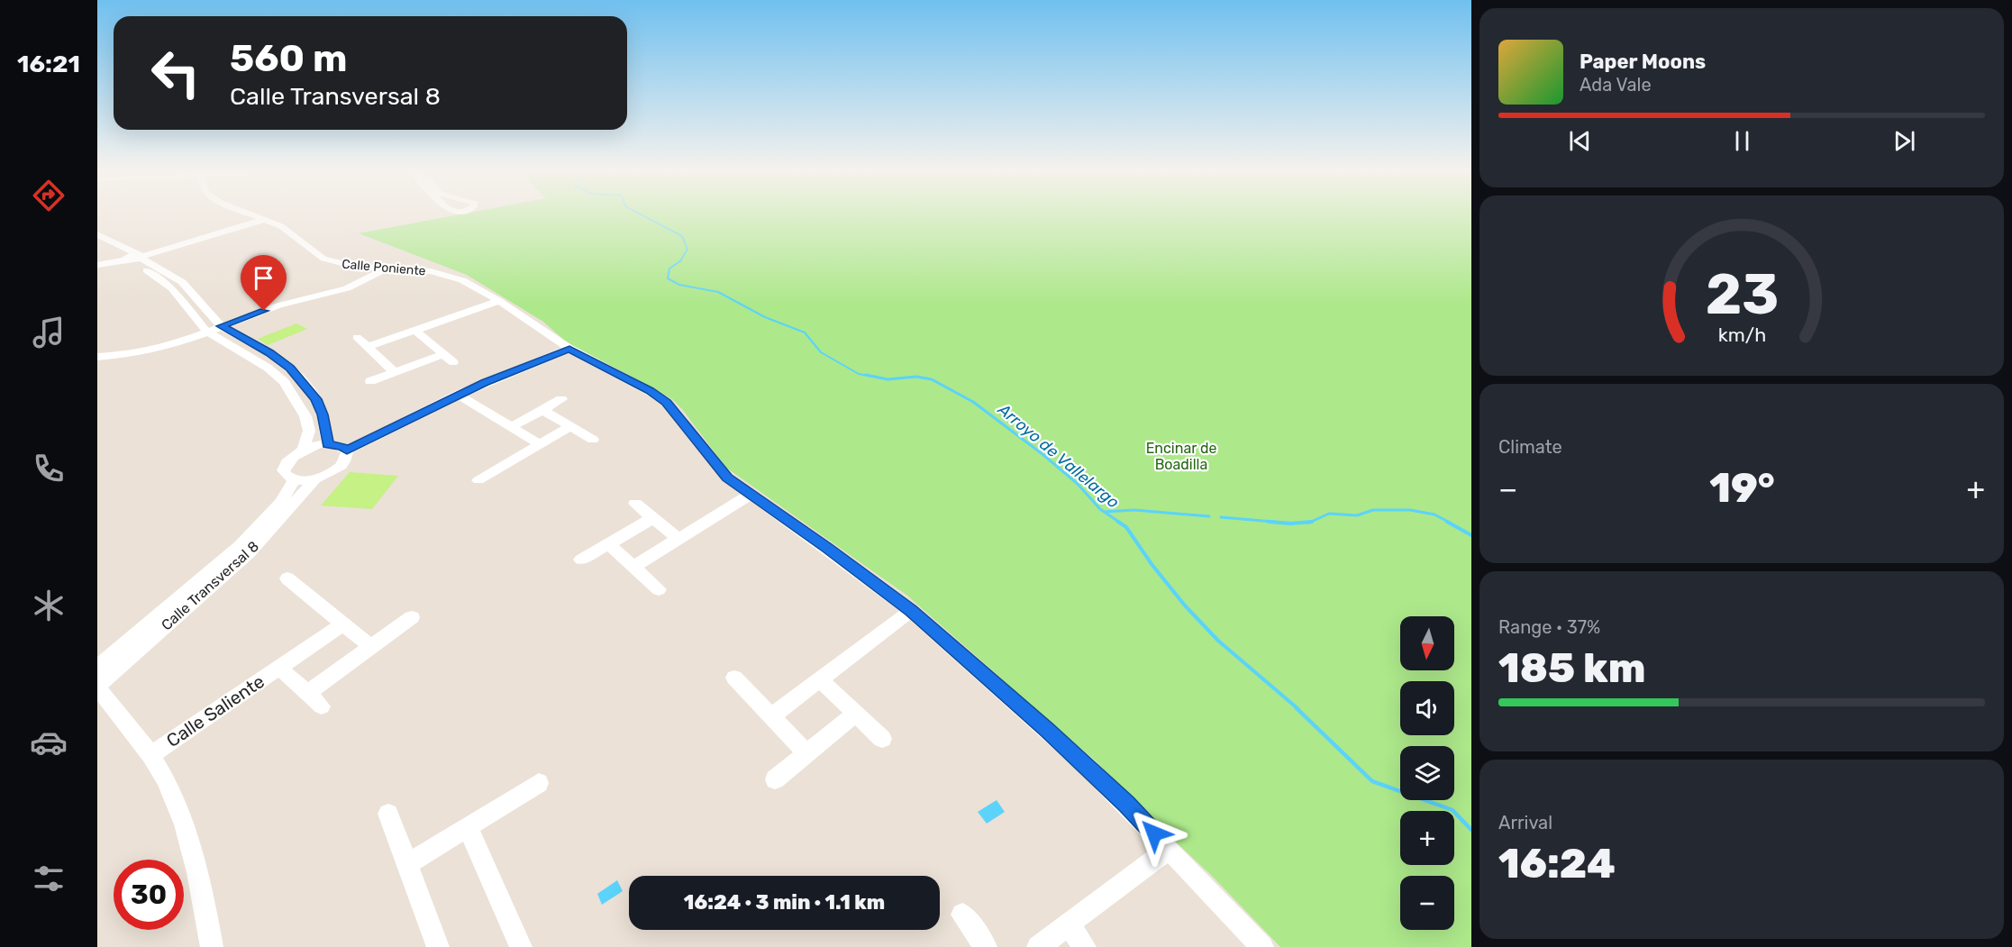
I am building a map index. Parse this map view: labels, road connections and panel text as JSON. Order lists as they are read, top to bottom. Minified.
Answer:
{"streets":{"street":["Calle Poniente","Calle Transversal 8","Calle Saliente"]},"crossings":[["Calle Transversal 8","Calle Saliente"]],"water":["Arroyo de Vallelargo"],"parks":["Encinar de Boadilla"],"north":"bottom","page":{"tabs":"16:21","turn":["560 m","Calle Transversal 8"],"song":["Paper Moons","Ada Vale"],"tile":["Climate",["Range · 37%","185 km"],["Arrival","16:24"]],"heat":["−","19°","+"],"map_buttons":["+","−"],"limit":"30","trip":"16:24 · 3 min · 1.1 km","gauge":["23","km/h"]}}
